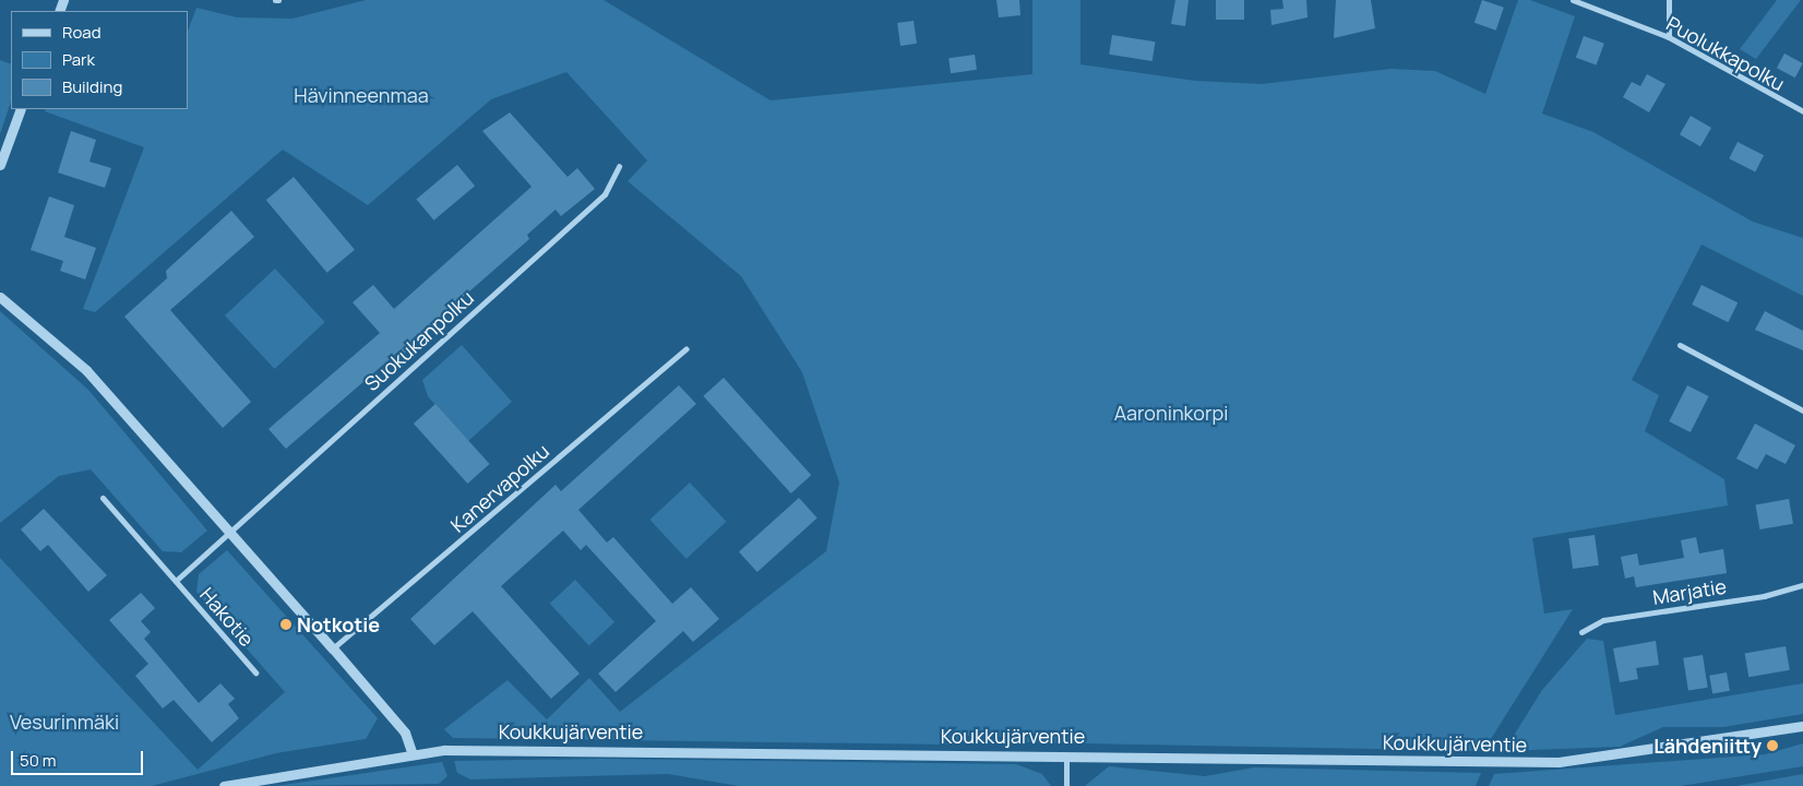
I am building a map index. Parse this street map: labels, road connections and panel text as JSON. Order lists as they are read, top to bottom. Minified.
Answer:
{"streets":{"street":["Puolukkapolku","Suokukanpolku","Kanervapolku","Marjatie","Hakotie","Koukkujärventie"]},"crossings":[["Suokukanpolku","Hakotie"]],"parks":["Hävinneenmaa","Aaroninkorpi","Vesurinmäki"],"places":["Notkotie","Lähdeniitty"],"legend":["Road","Park","Building"],"scale_bar":"50 m"}
